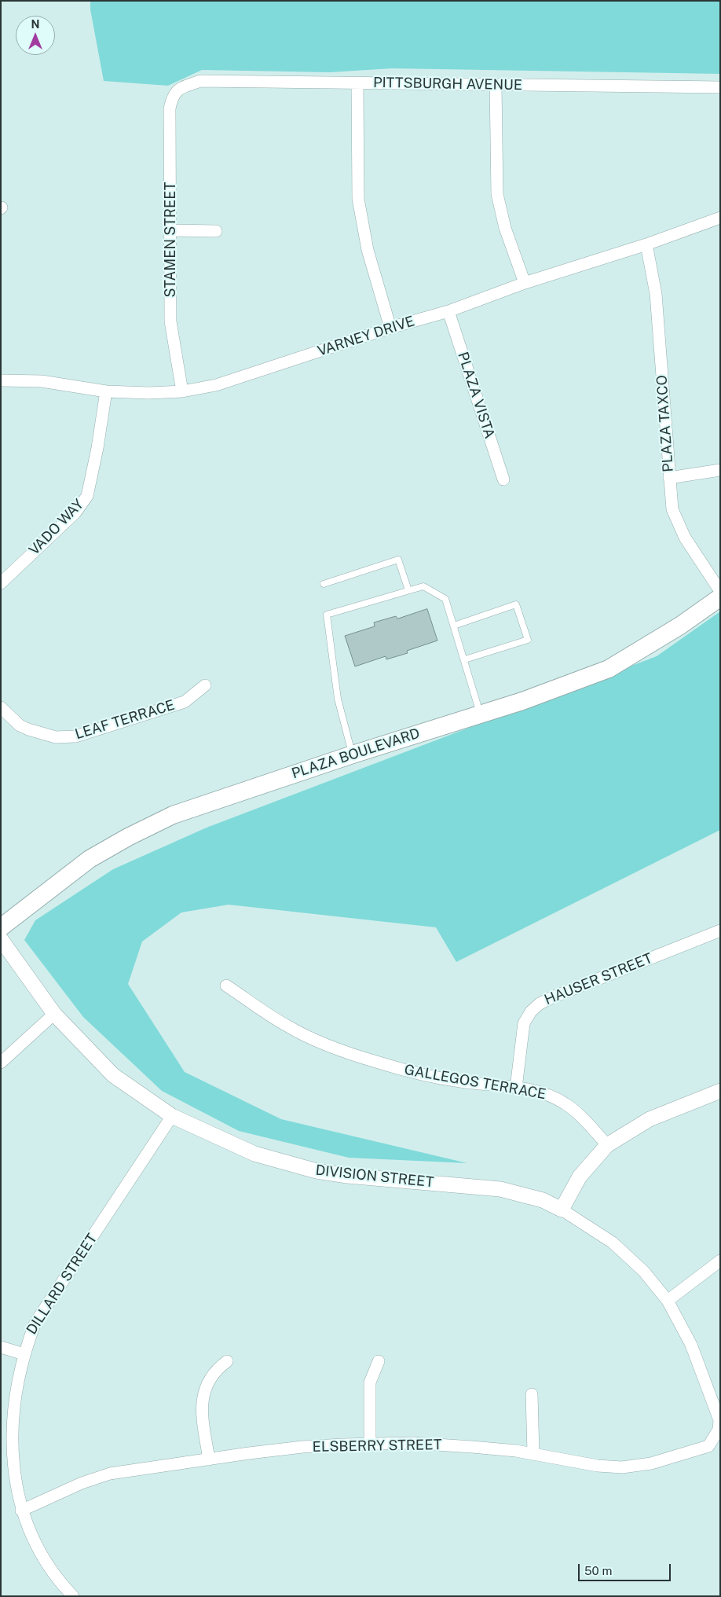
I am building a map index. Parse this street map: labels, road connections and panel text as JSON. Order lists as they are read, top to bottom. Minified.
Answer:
{"streets":{"main road":["PLAZA BOULEVARD"],"street":["PITTSBURGH AVENUE","STAMEN STREET","VARNEY DRIVE","PLAZA VISTA","PLAZA TAXCO","VADO WAY","LEAF TERRACE","HAUSER STREET","GALLEGOS TERRACE","DIVISION STREET","DILLARD STREET","ELSBERRY STREET"]},"crossings":[["PITTSBURGH AVENUE","STAMEN STREET"],["STAMEN STREET","VARNEY DRIVE"],["VARNEY DRIVE","PLAZA VISTA"],["VARNEY DRIVE","PLAZA TAXCO"],["VARNEY DRIVE","VADO WAY"],["HAUSER STREET","GALLEGOS TERRACE"],["DIVISION STREET","DILLARD STREET"],["DIVISION STREET","ELSBERRY STREET"],["DILLARD STREET","ELSBERRY STREET"]],"scale_bar":"50 m","north":"top"}
